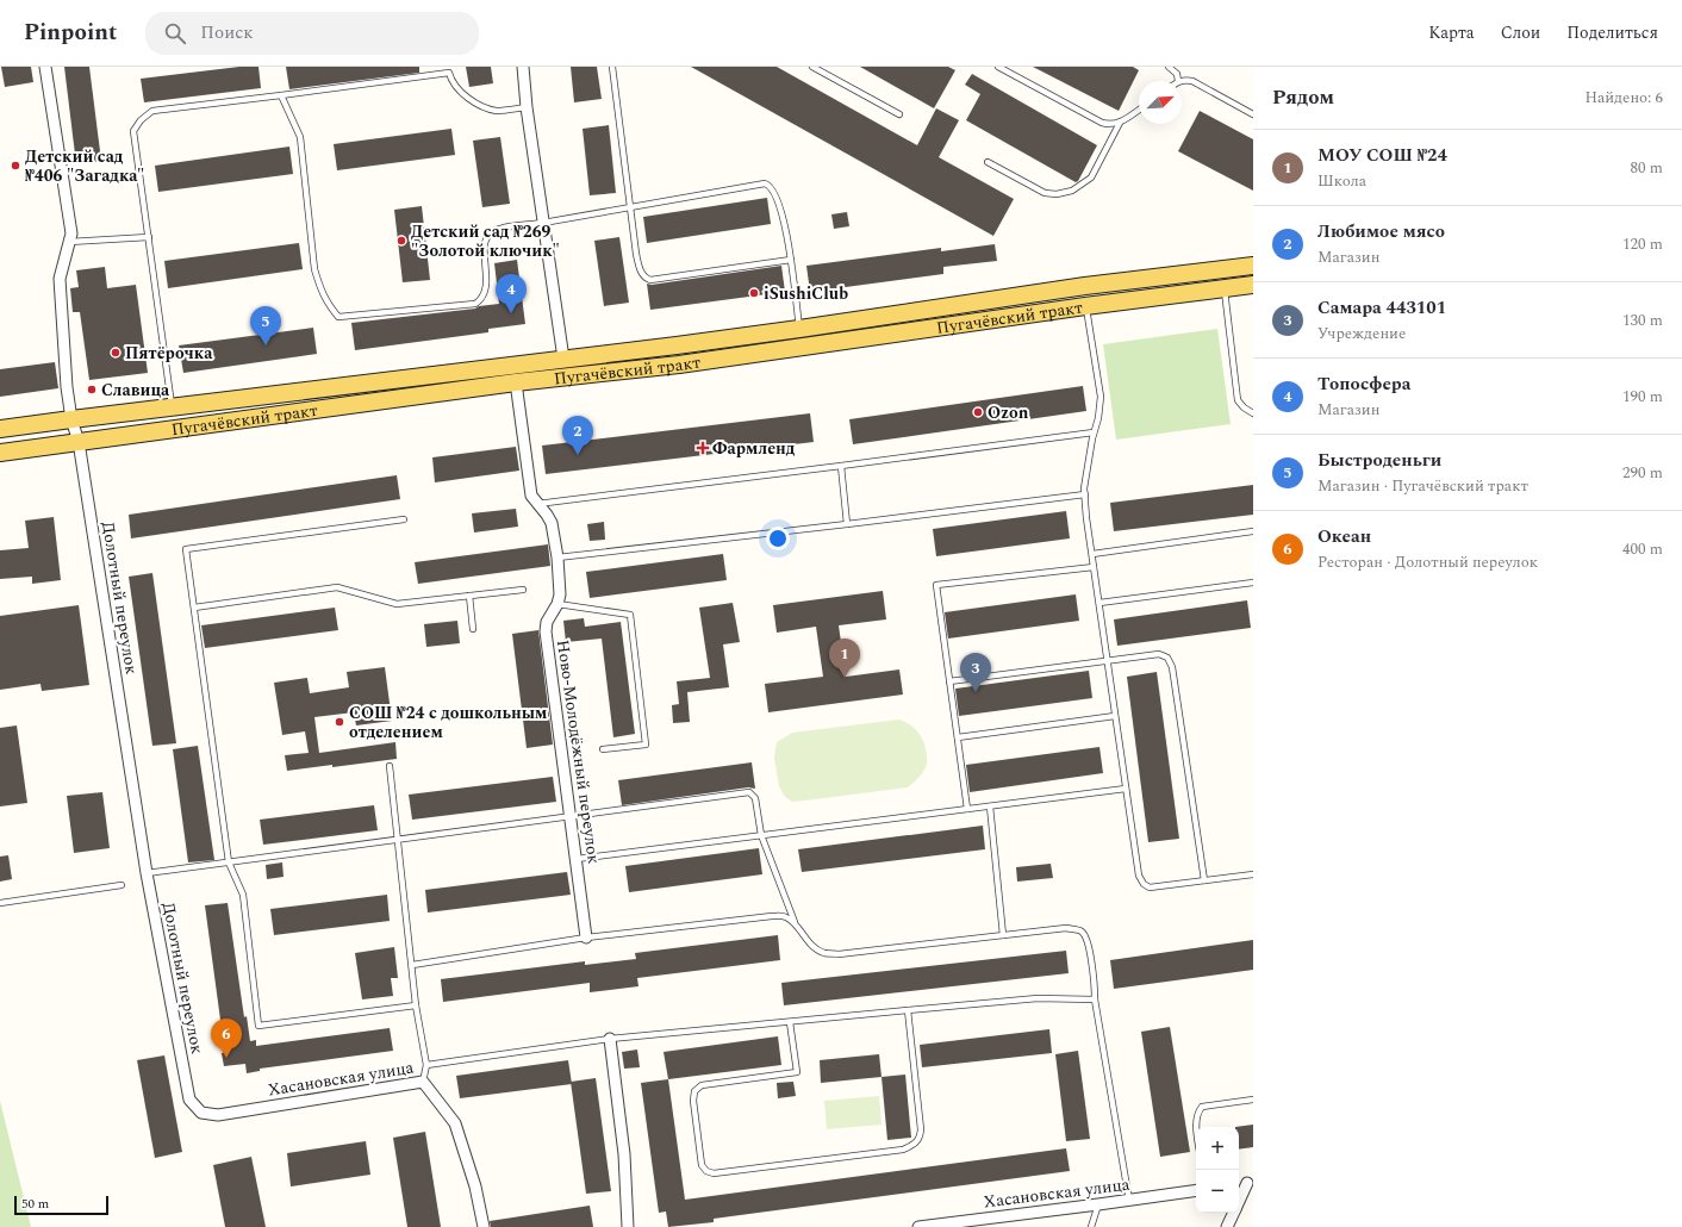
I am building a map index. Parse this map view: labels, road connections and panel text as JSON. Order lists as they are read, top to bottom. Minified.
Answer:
{"streets":{"main road":["Пугачёвский тракт"],"street":["Долотный переулок","Ново-Молодёжный переулок","Хасановская улица"]},"crossings":[["Пугачёвский тракт","Долотный переулок"],["Пугачёвский тракт","Ново-Молодёжный переулок"],["Долотный переулок","Хасановская улица"]],"places":{"other":["Детский сад №406 \"Загадка\"","Детский сад №269 \"Золотой ключик\"","iSushiClub","Пятёрочка","Славица","Ozon","СОШ №24 с дошкольным отделением"],"health":["Фармленд"]},"scale_bar":"50 m","north":"top right","page":{"header":"Pinpoint","search":"Поиск","nav":["Карта","Слои","Поделиться"],"heading":["Рядом","Найдено: 6"],"list":[{"mark":"1","name":"МОУ СОШ №24","note":"Школа","value":"80 m"},{"mark":"2","name":"Любимое мясо","note":"Магазин","value":"120 m"},{"mark":"3","name":"Самара 443101","note":"Учреждение","value":"130 m"},{"mark":"4","name":"Топосфера","note":"Магазин","value":"190 m"},{"mark":"5","name":"Быстроденьги","note":"Магазин · Пугачёвский тракт","value":"290 m"},{"mark":"6","name":"Океан","note":"Ресторан · Долотный переулок","value":"400 m"}],"pins":["4","5","2","1","3","6"],"map_buttons":["+","−"],"scale":"50 m"}}
